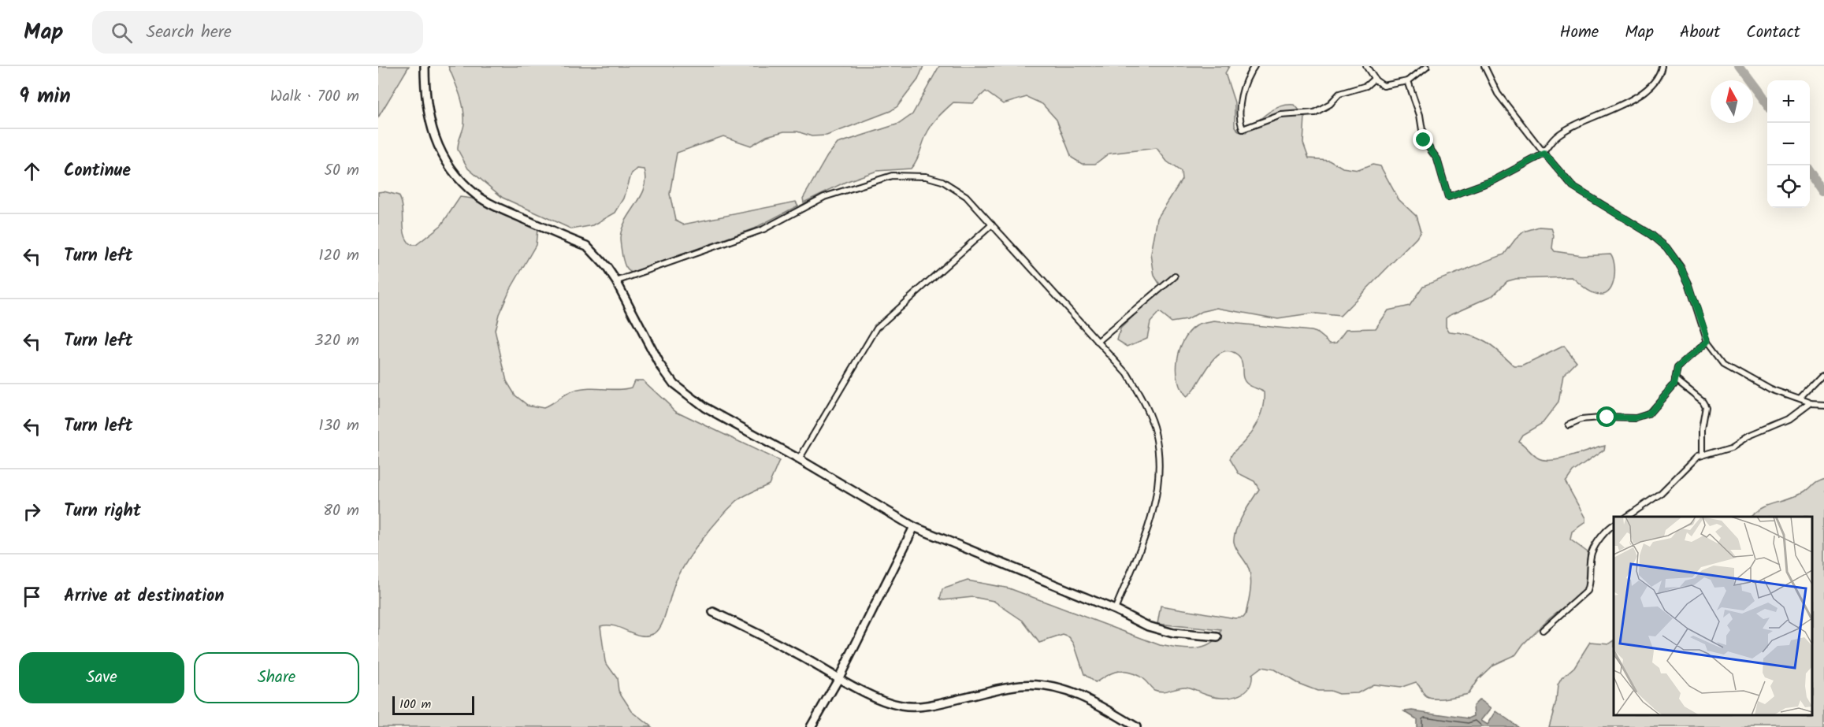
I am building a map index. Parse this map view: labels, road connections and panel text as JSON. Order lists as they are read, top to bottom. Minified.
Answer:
{"scale_bar":"100 m","north":"top","page":{"header":"Map","search":"Search here","nav":["Home","Map","About","Contact"],"heading":["9 min","Walk · 700 m"],"map_buttons":["+","−"],"list":[["Continue","50 m"],["Turn left","120 m"],["Turn left","320 m"],["Turn left","130 m"],["Turn right","80 m"],"Arrive at destination"],"buttons":["Save","Share"],"scale":"100 m"}}
